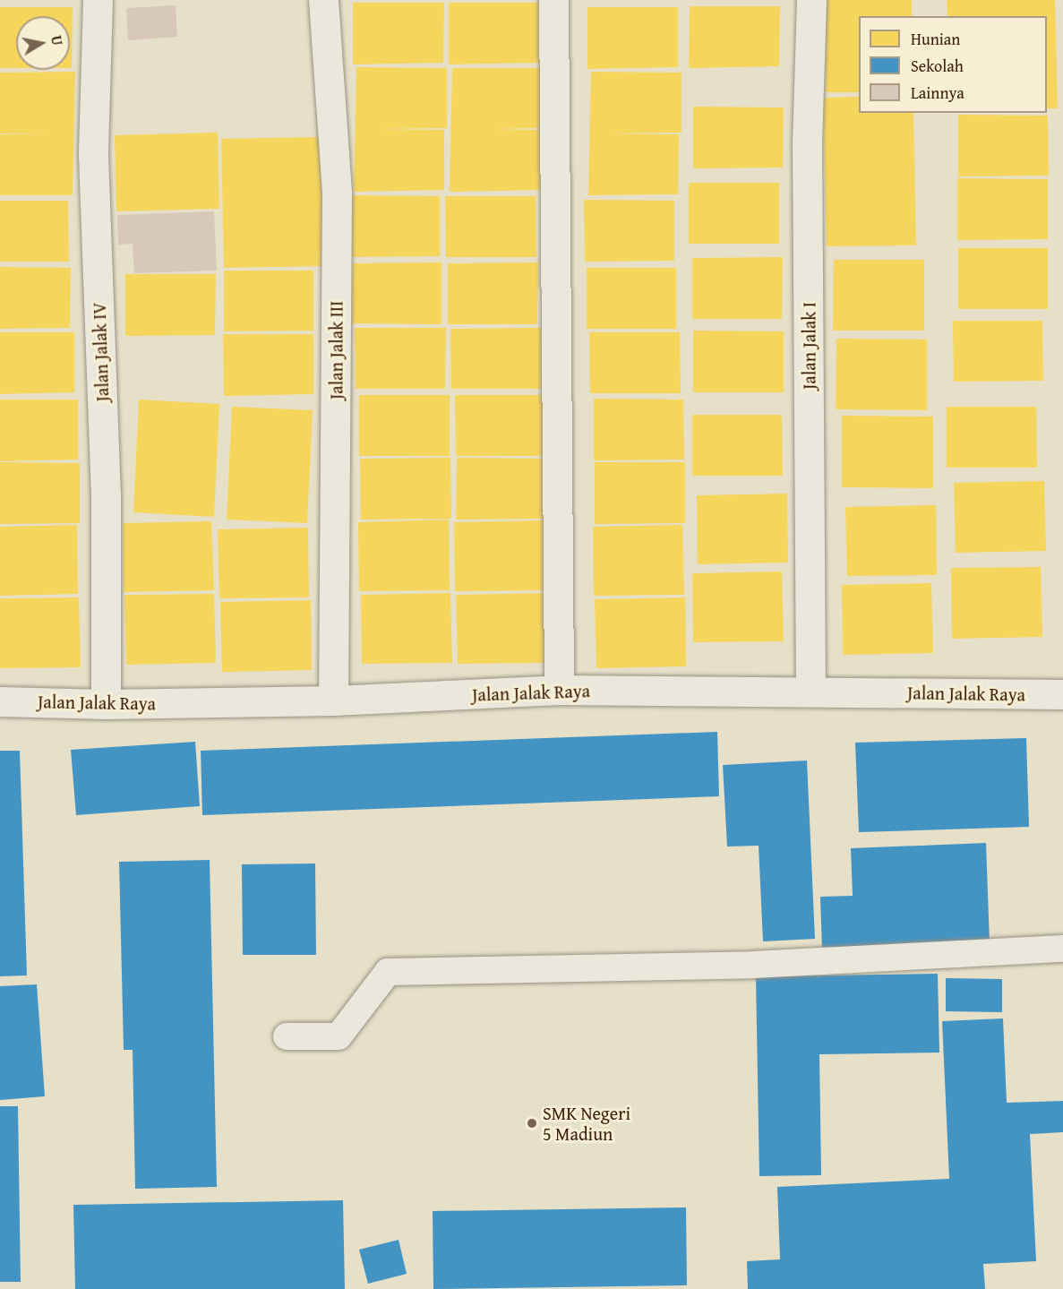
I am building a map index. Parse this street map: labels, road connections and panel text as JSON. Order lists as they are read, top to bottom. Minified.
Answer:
{"streets":{"street":["Jalan Jalak I","Jalan Jalak III","Jalan Jalak IV","Jalan Jalak Raya"]},"crossings":[["Jalan Jalak I","Jalan Jalak Raya"],["Jalan Jalak III","Jalan Jalak Raya"],["Jalan Jalak IV","Jalan Jalak Raya"]],"places":["SMK Negeri 5 Madiun"],"legend":["Hunian","Sekolah","Lainnya"],"north":"right"}
